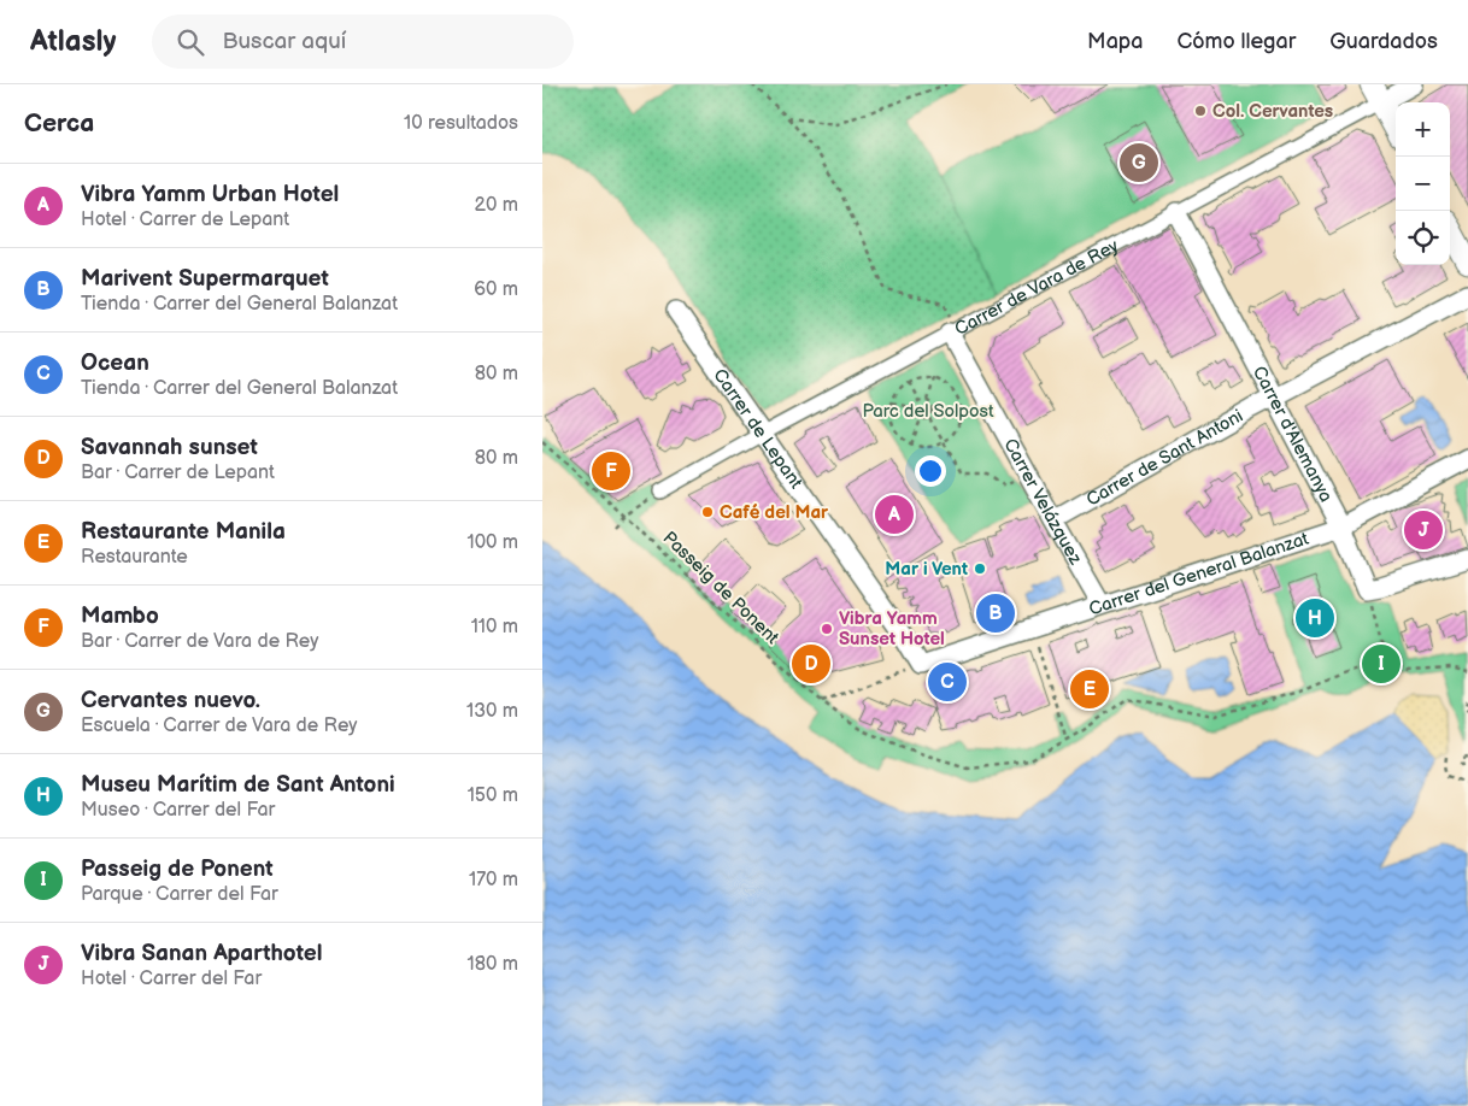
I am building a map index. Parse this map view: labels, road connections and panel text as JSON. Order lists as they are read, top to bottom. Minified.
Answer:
{"streets":{"street":["Carrer de Vara de Rey","Carrer de Lepant","Carrer d'Alemanya","Carrer de Sant Antoni","Carrer Velázquez","Carrer del General Balanzat"],"path":["Passeig de Ponent"]},"crossings":[["Carrer de Vara de Rey","Carrer de Lepant"],["Carrer de Vara de Rey","Carrer d'Alemanya"],["Carrer de Vara de Rey","Carrer Velázquez"],["Carrer de Lepant","Carrer del General Balanzat"],["Carrer d'Alemanya","Carrer de Sant Antoni"],["Carrer d'Alemanya","Carrer del General Balanzat"],["Carrer de Sant Antoni","Carrer Velázquez"],["Carrer Velázquez","Carrer del General Balanzat"]],"parks":["Parc del Solpost"],"places":["Col. Cervantes","Café del Mar","Mar i Vent","Vibra Yamm Sunset Hotel"],"page":{"header":"Atlasly","search":"Buscar aquí","nav":["Mapa","Cómo llegar","Guardados"],"heading":["Cerca","10 resultados"],"map_buttons":["+","−"],"pins":["G","F","A","J","B","H","D","I","C","E"],"list":[{"mark":"A","name":"Vibra Yamm Urban Hotel","note":"Hotel · Carrer de Lepant","value":"20 m"},{"mark":"B","name":"Marivent Supermarquet","note":"Tienda · Carrer del General Balanzat","value":"60 m"},{"mark":"C","name":"Ocean","note":"Tienda · Carrer del General Balanzat","value":"80 m"},{"mark":"D","name":"Savannah sunset","note":"Bar · Carrer de Lepant","value":"80 m"},{"mark":"E","name":"Restaurante Manila","note":"Restaurante","value":"100 m"},{"mark":"F","name":"Mambo","note":"Bar · Carrer de Vara de Rey","value":"110 m"},{"mark":"G","name":"Cervantes nuevo.","note":"Escuela · Carrer de Vara de Rey","value":"130 m"},{"mark":"H","name":"Museu Marítim de Sant Antoni","note":"Museo · Carrer del Far","value":"150 m"},{"mark":"I","name":"Passeig de Ponent","note":"Parque · Carrer del Far","value":"170 m"},{"mark":"J","name":"Vibra Sanan Aparthotel","note":"Hotel · Carrer del Far","value":"180 m"}]}}
